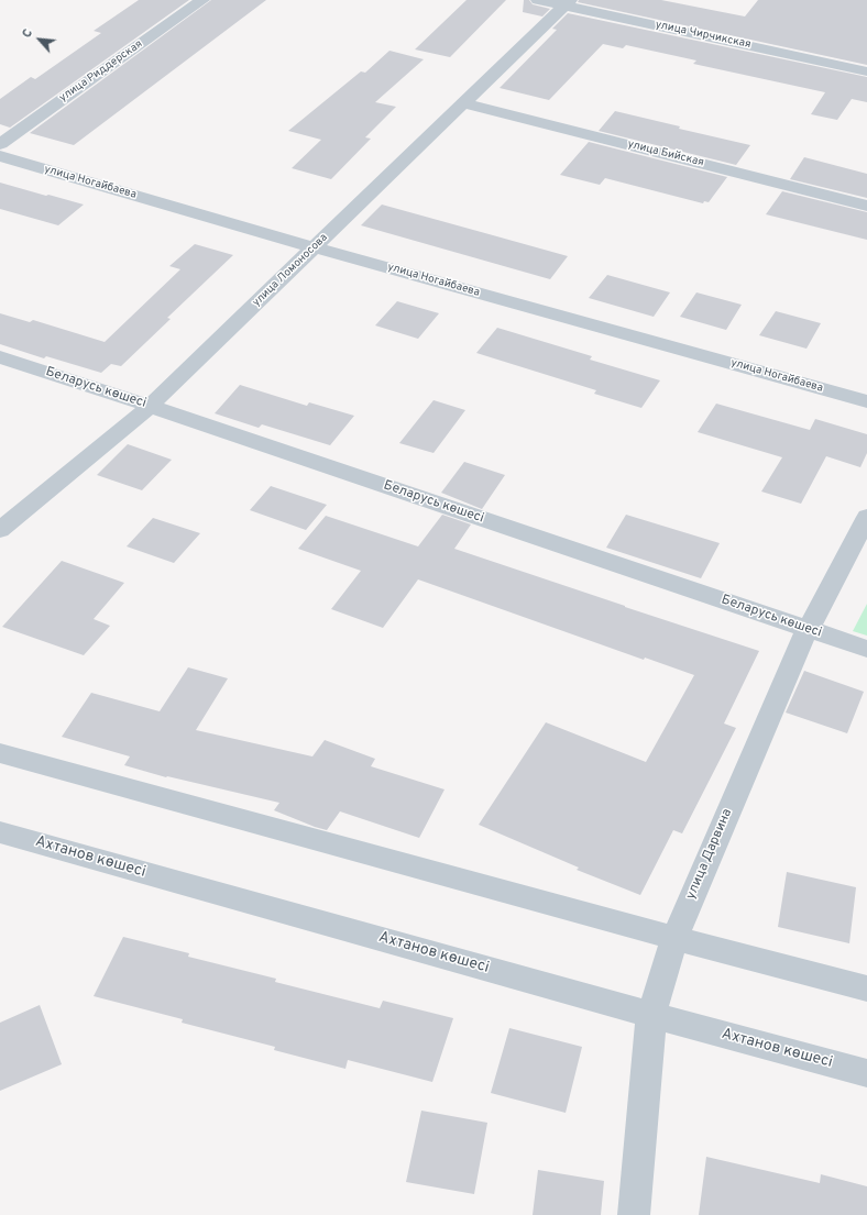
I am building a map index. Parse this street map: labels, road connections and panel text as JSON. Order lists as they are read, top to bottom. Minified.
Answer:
{"streets":{"street":["улица Чирчикская","улица Риддерская","улица Бийская","улица Ногайбаева","улица Ломоносова","Беларусь көшесі","улица Дарвина","Ахтанов көшесі"]},"crossings":[["улица Чирчикская","улица Ломоносова"],["улица Бийская","улица Ломоносова"],["улица Ногайбаева","улица Ломоносова"],["улица Ломоносова","Беларусь көшесі"],["Беларусь көшесі","улица Дарвина"],["улица Дарвина","Ахтанов көшесі"]],"north":"top left"}
